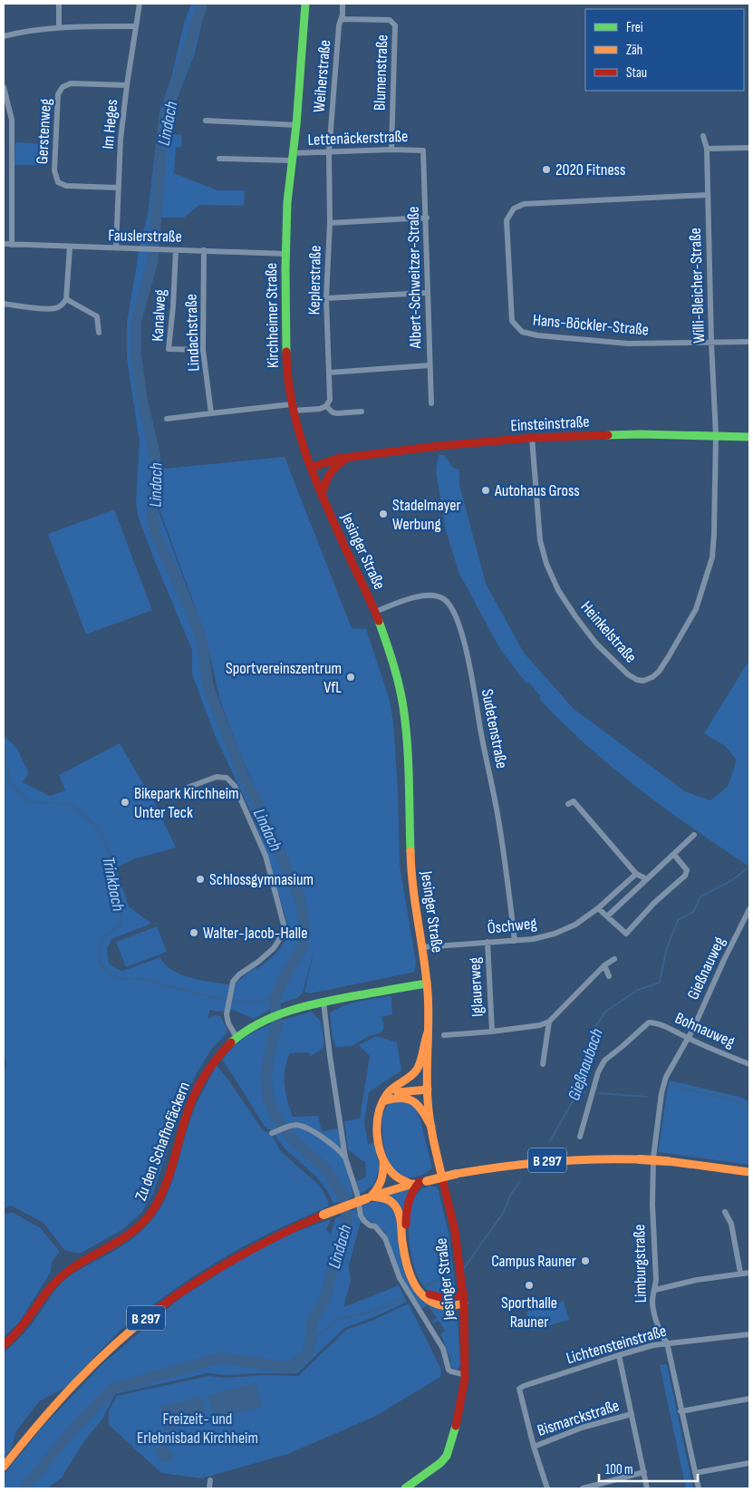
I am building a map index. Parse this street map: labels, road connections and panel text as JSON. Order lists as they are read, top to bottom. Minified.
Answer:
{"streets":{"main road":["Kirchheimer Straße","Einsteinstraße","Jesinger Straße","Zu den Schafhofäckern","B 297"],"street":["Blumenstraße","Weiherstraße","Im Heges","Gerstenweg","Lettenäckerstraße","Fauslerstraße","Albert-Schweitzer-Straße","Keplerstraße","Willi-Bleicher-Straße","Kanalweg","Hans-Böckler-Straße","Lindachstraße","Heinkelstraße","Sudetenstraße","Öschweg","Gießnauweg","Iglauerweg","Bohnauweg","Limburgstraße","Lichtensteinstraße","Bismarckstraße"]},"crossings":[["Blumenstraße","Weiherstraße"],["Blumenstraße","Lettenäckerstraße"],["Weiherstraße","Lettenäckerstraße"],["Weiherstraße","Keplerstraße"],["Im Heges","Gerstenweg"],["Im Heges","Fauslerstraße"],["Lettenäckerstraße","Albert-Schweitzer-Straße"],["Lettenäckerstraße","Keplerstraße"],["Lettenäckerstraße","Kirchheimer Straße"],["Fauslerstraße","Kanalweg"],["Fauslerstraße","Kirchheimer Straße"],["Fauslerstraße","Lindachstraße"],["Willi-Bleicher-Straße","Hans-Böckler-Straße"],["Willi-Bleicher-Straße","Einsteinstraße"],["Willi-Bleicher-Straße","Heinkelstraße"],["Kanalweg","Lindachstraße"],["Kirchheimer Straße","Einsteinstraße"],["Kirchheimer Straße","Jesinger Straße"],["Einsteinstraße","Jesinger Straße"],["Einsteinstraße","Heinkelstraße"],["Jesinger Straße","Sudetenstraße"],["Jesinger Straße","Öschweg"],["Jesinger Straße","Zu den Schafhofäckern"],["Sudetenstraße","Öschweg"],["Öschweg","Iglauerweg"],["Gießnauweg","Bohnauweg"],["Gießnauweg","Limburgstraße"],["Bohnauweg","Limburgstraße"],["Limburgstraße","Lichtensteinstraße"],["Lichtensteinstraße","Bismarckstraße"]],"water":["Lindach","Trinkbach","Gießnaubach"],"parks":["Freizeit- und Erlebnisbad Kirchheim"],"places":["2020 Fitness","Autohaus Gross","Stadelmayer Werbung","Sportvereinszentrum VfL","Bikepark Kirchheim Unter Teck","Schlossgymnasium","Walter-Jacob-Halle","Campus Rauner","Sporthalle Rauner"],"legend":["Frei","Zäh","Stau"],"scale_bar":"100 m"}
